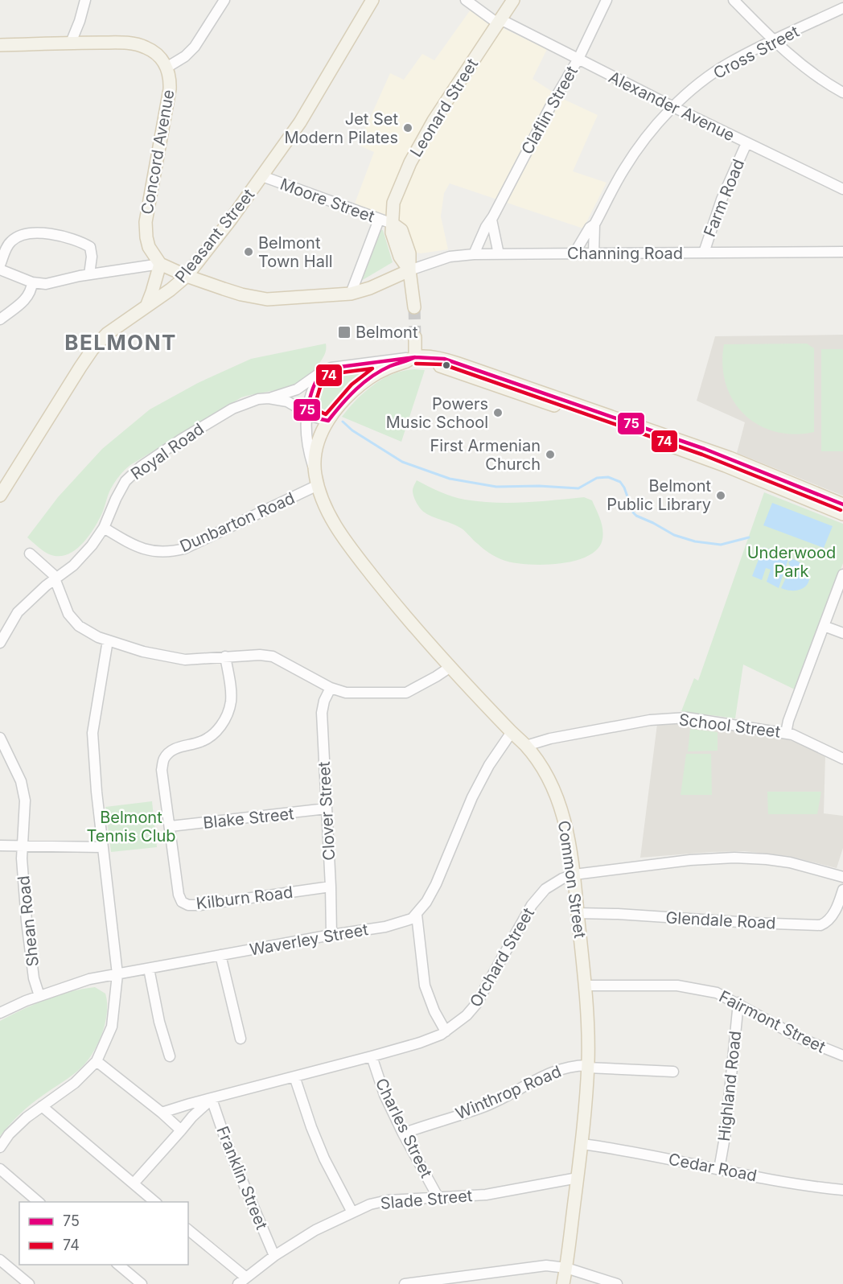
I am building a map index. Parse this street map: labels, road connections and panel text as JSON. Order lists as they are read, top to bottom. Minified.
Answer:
{"streets":{"main road":["Leonard Street","Concord Avenue","Pleasant Street","Common Street"],"street":["Cross Street","Alexander Avenue","Claflin Street","Farm Road","Moore Street","Channing Road","Royal Road","Dunbarton Road","School Street","Clover Street","Blake Street","Kilburn Road","Glendale Road","Shean Road","Waverley Street","Orchard Street","Fairmont Street","Highland Road","Winthrop Road","Charles Street","Cedar Road","Franklin Street","Slade Street"]},"crossings":[["Cross Street","Alexander Avenue"],["Cross Street","Channing Road"],["Alexander Avenue","Leonard Street"],["Alexander Avenue","Claflin Street"],["Alexander Avenue","Farm Road"],["Leonard Street","Moore Street"],["Claflin Street","Channing Road"],["Farm Road","Channing Road"],["Moore Street","Pleasant Street"],["Royal Road","Dunbarton Road"],["Royal Road","Common Street"],["Dunbarton Road","Common Street"],["School Street","Common Street"],["Clover Street","Blake Street"],["Clover Street","Kilburn Road"],["Clover Street","Waverley Street"],["Blake Street","Kilburn Road"],["Common Street","Glendale Road"],["Common Street","Orchard Street"],["Common Street","Fairmont Street"],["Common Street","Winthrop Road"],["Common Street","Cedar Road"],["Common Street","Slade Street"],["Shean Road","Waverley Street"],["Orchard Street","Charles Street"],["Orchard Street","Franklin Street"],["Fairmont Street","Highland Road"],["Highland Road","Cedar Road"],["Winthrop Road","Charles Street"],["Charles Street","Slade Street"],["Franklin Street","Slade Street"]],"districts":["BELMONT"],"parks":["Underwood Park","Belmont Tennis Club"],"places":{"other":["Jet Set Modern Pilates","Belmont Town Hall","Powers Music School","First Armenian Church","Belmont Public Library"],"transit":["Belmont"]},"lines":["transit line 75","transit line 74"],"legend":["75","74"]}
